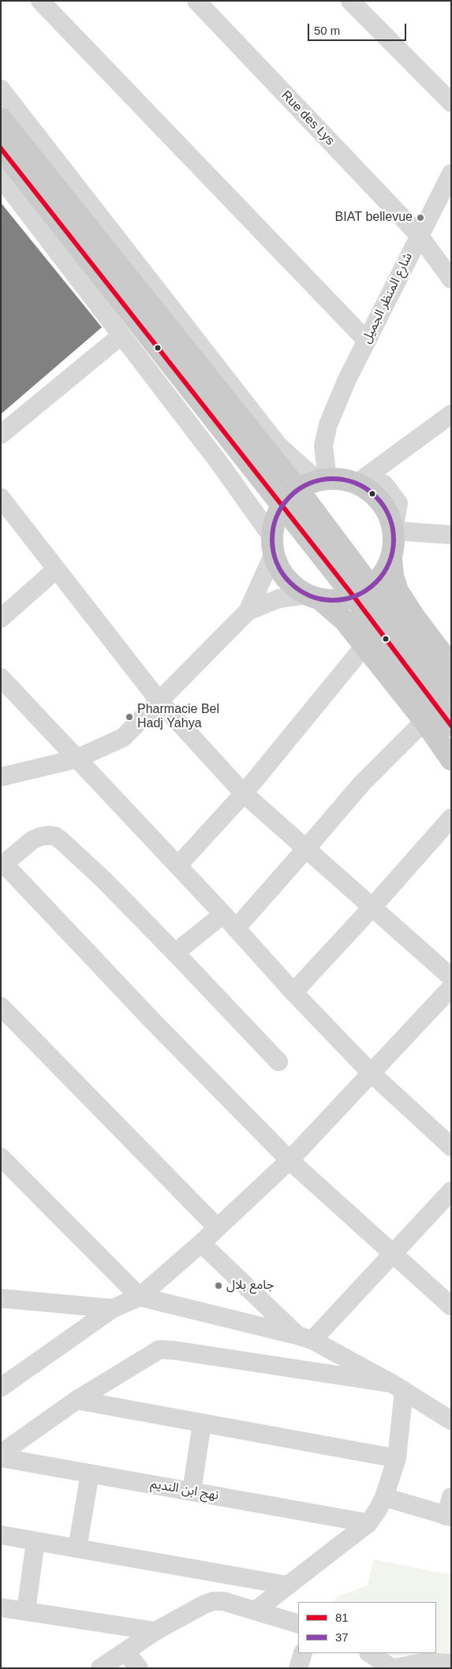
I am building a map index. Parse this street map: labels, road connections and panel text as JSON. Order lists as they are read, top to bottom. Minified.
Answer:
{"streets":{"street":["Rue des Lys","شارع المنظر الجميل","نهج ابن النديم"]},"crossings":[["Rue des Lys","شارع المنظر الجميل"]],"places":["BIAT bellevue","Pharmacie Bel Hadj Yahya","جامع بلال"],"lines":["transit line 81","transit line 37"],"legend":["81","37"],"scale_bar":"50 m"}
